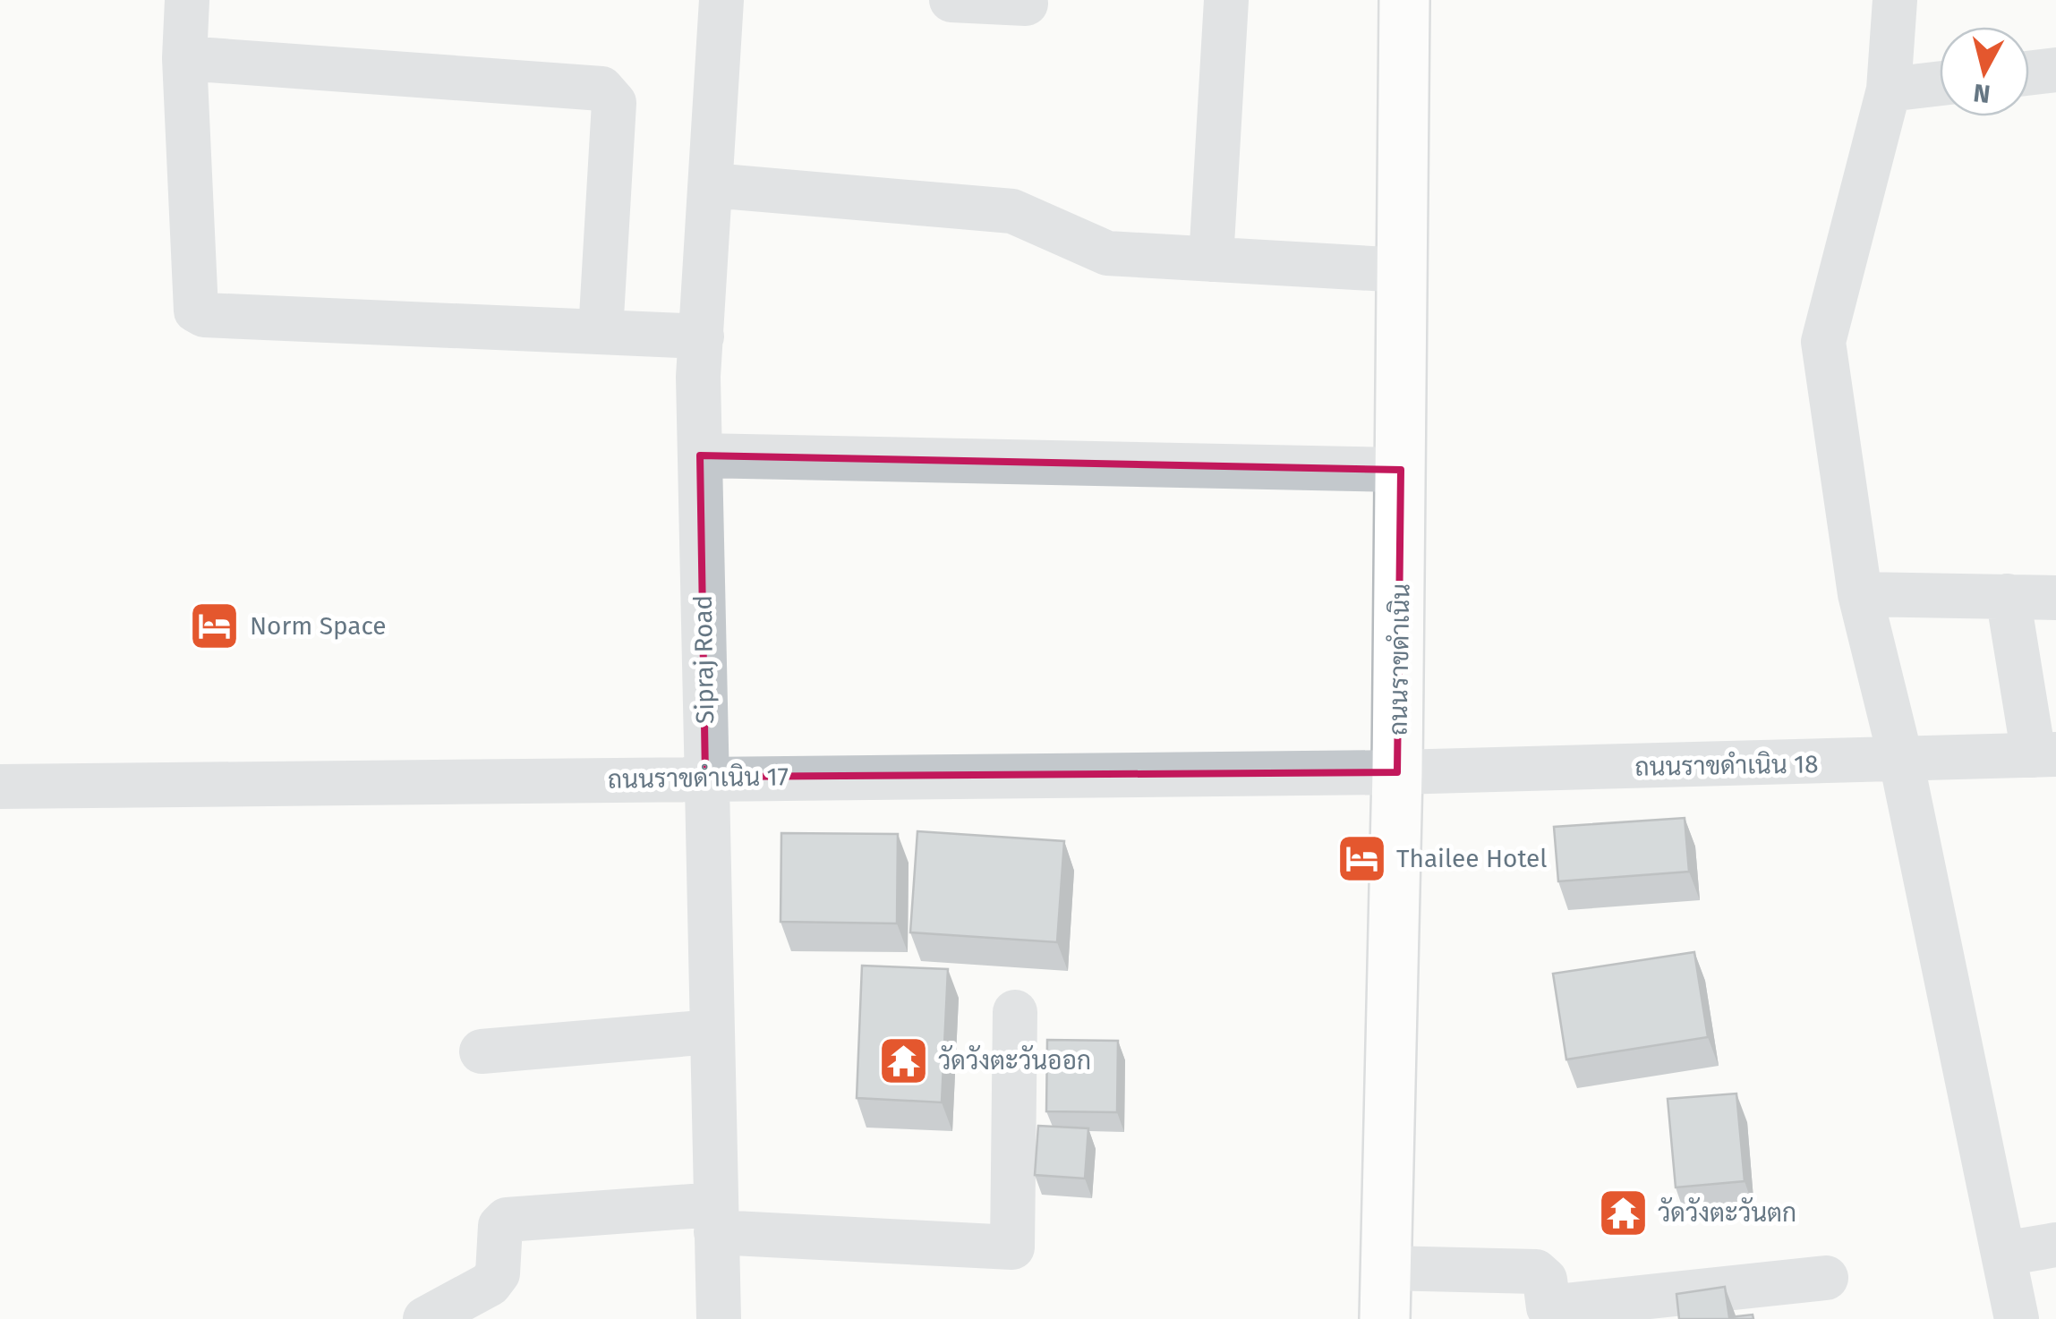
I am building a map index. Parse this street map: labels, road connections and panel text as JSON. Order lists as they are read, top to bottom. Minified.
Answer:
{"streets":{"main road":["ถนนราขดำเนิน"],"street":["Sipraj Road","ถนนราขดำเนิน 18","ถนนราขดำเนิน 17"]},"crossings":[["Sipraj Road","ถนนราขดำเนิน 17"],["ถนนราขดำเนิน","ถนนราขดำเนิน 18"],["ถนนราขดำเนิน","ถนนราขดำเนิน 17"],["ถนนราขดำเนิน 18","ถนนราขดำเนิน 17"]],"places":{"hotel":["Norm Space","Thailee Hotel"],"temple":["วัดวังตะวันออก","วัดวังตะวันตก"]},"north":"bottom"}
